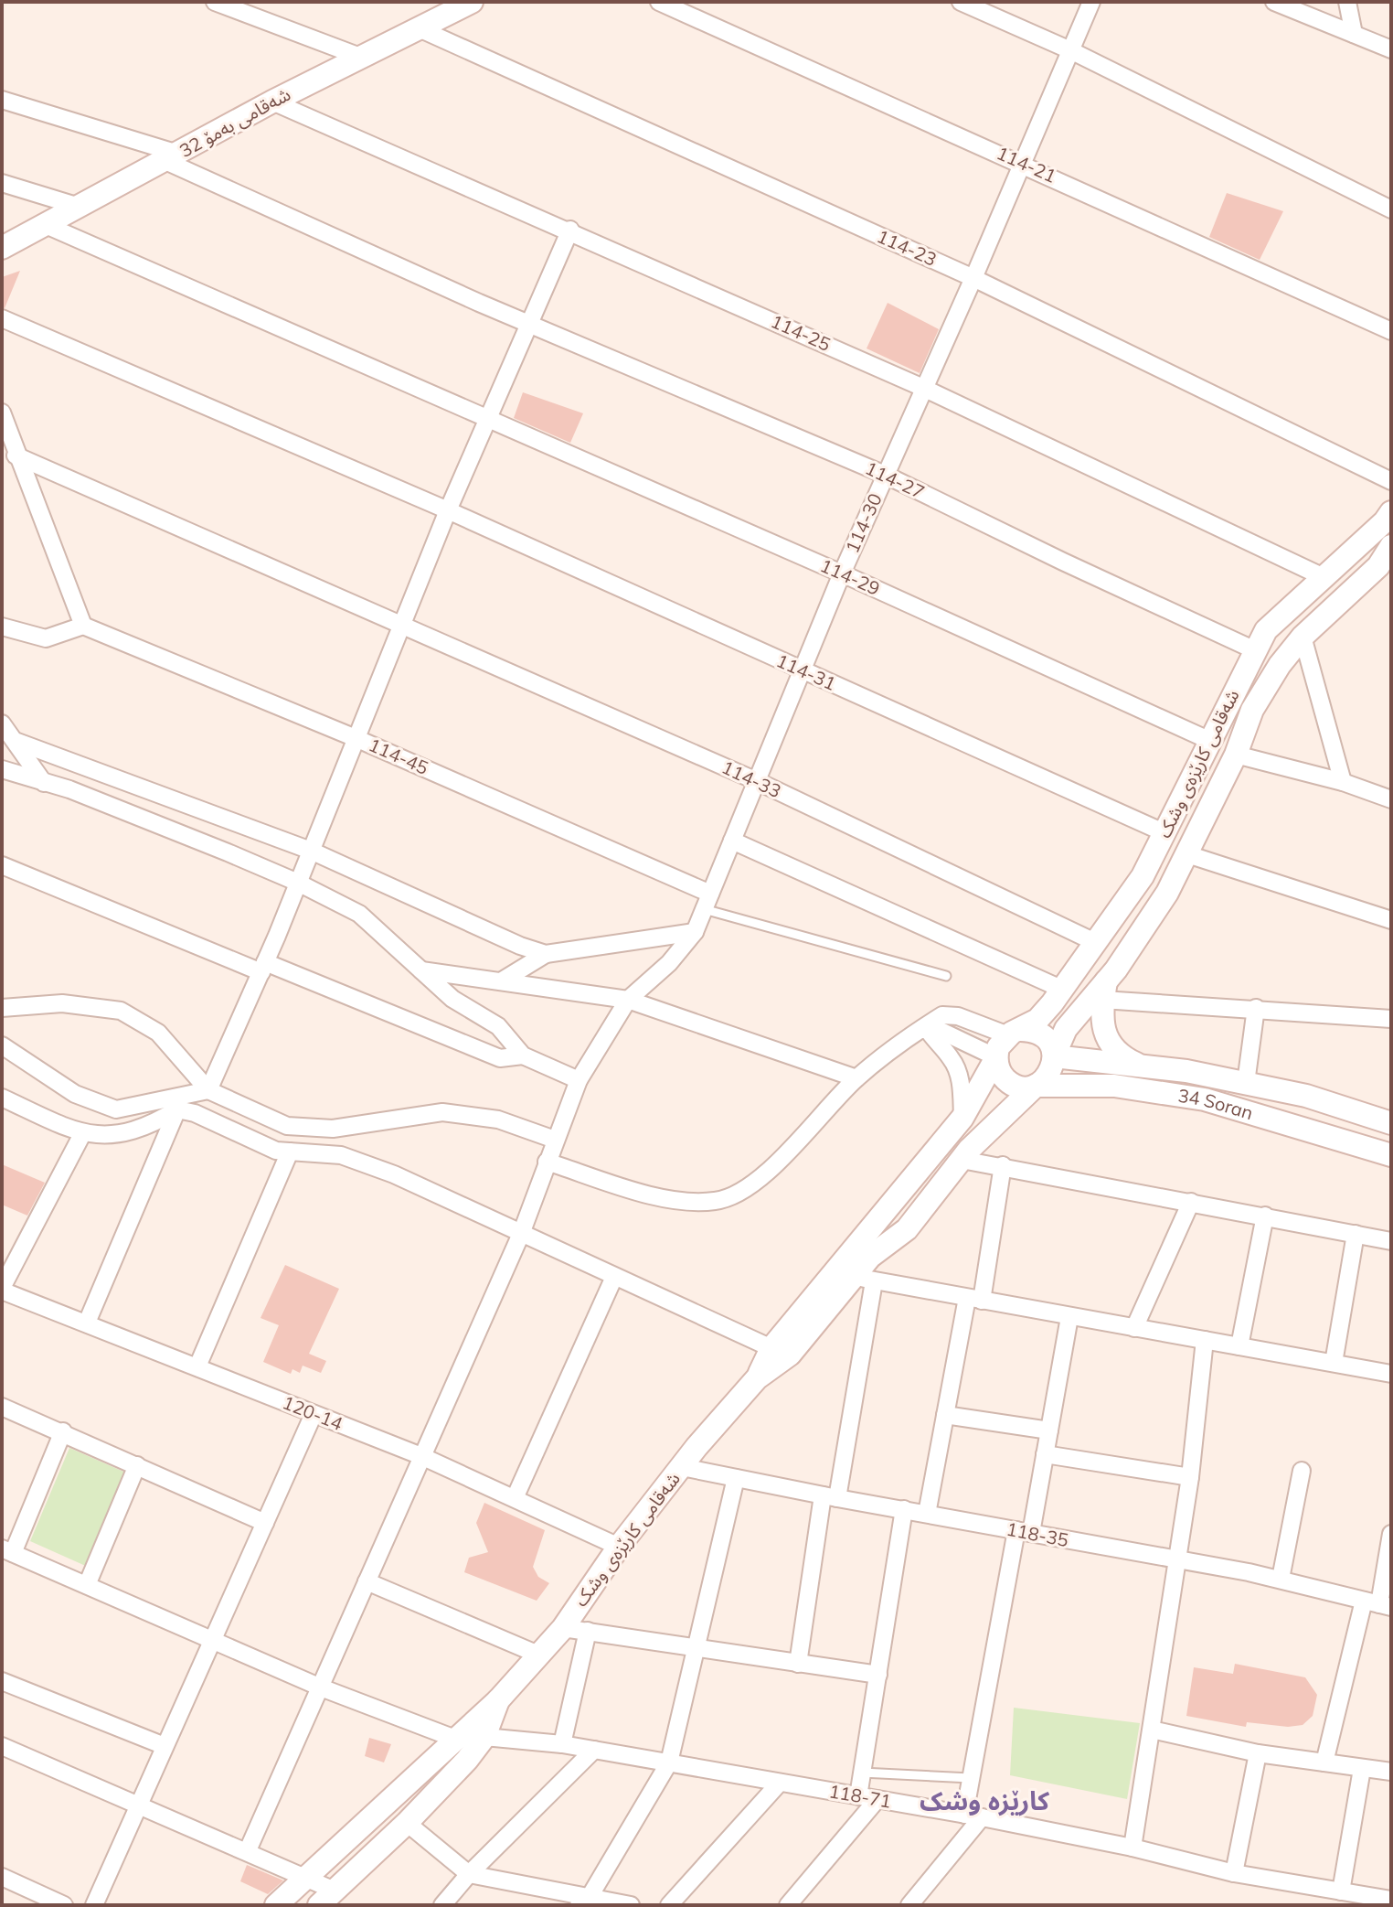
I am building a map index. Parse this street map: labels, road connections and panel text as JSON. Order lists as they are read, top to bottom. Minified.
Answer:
{"streets":{"main road":["شەقامی بەمۆ 32","شەقامی کارێزەی وشک","34 Soran"],"street":["114-21","114-23","114-25","114-27","114-30","114-29","114-31","114-45","114-33","120-14","118-35","118-71"]},"crossings":[["شەقامی بەمۆ 32","114-23"],["شەقامی بەمۆ 32","114-25"],["شەقامی بەمۆ 32","114-27"],["شەقامی بەمۆ 32","114-29"],["114-21","114-30"],["114-23","114-30"],["114-25","114-30"],["114-25","شەقامی کارێزەی وشک"],["114-27","114-30"],["114-27","شەقامی کارێزەی وشک"],["114-30","114-29"],["114-30","114-31"],["114-30","114-45"],["114-30","114-33"],["114-30","120-14"],["114-29","شەقامی کارێزەی وشک"],["114-31","شەقامی کارێزەی وشک"],["شەقامی کارێزەی وشک","114-33"],["شەقامی کارێزەی وشک","34 Soran"],["شەقامی کارێزەی وشک","120-14"],["شەقامی کارێزەی وشک","118-35"],["شەقامی کارێزەی وشک","118-71"]],"districts":["کارێزە وشک"]}
